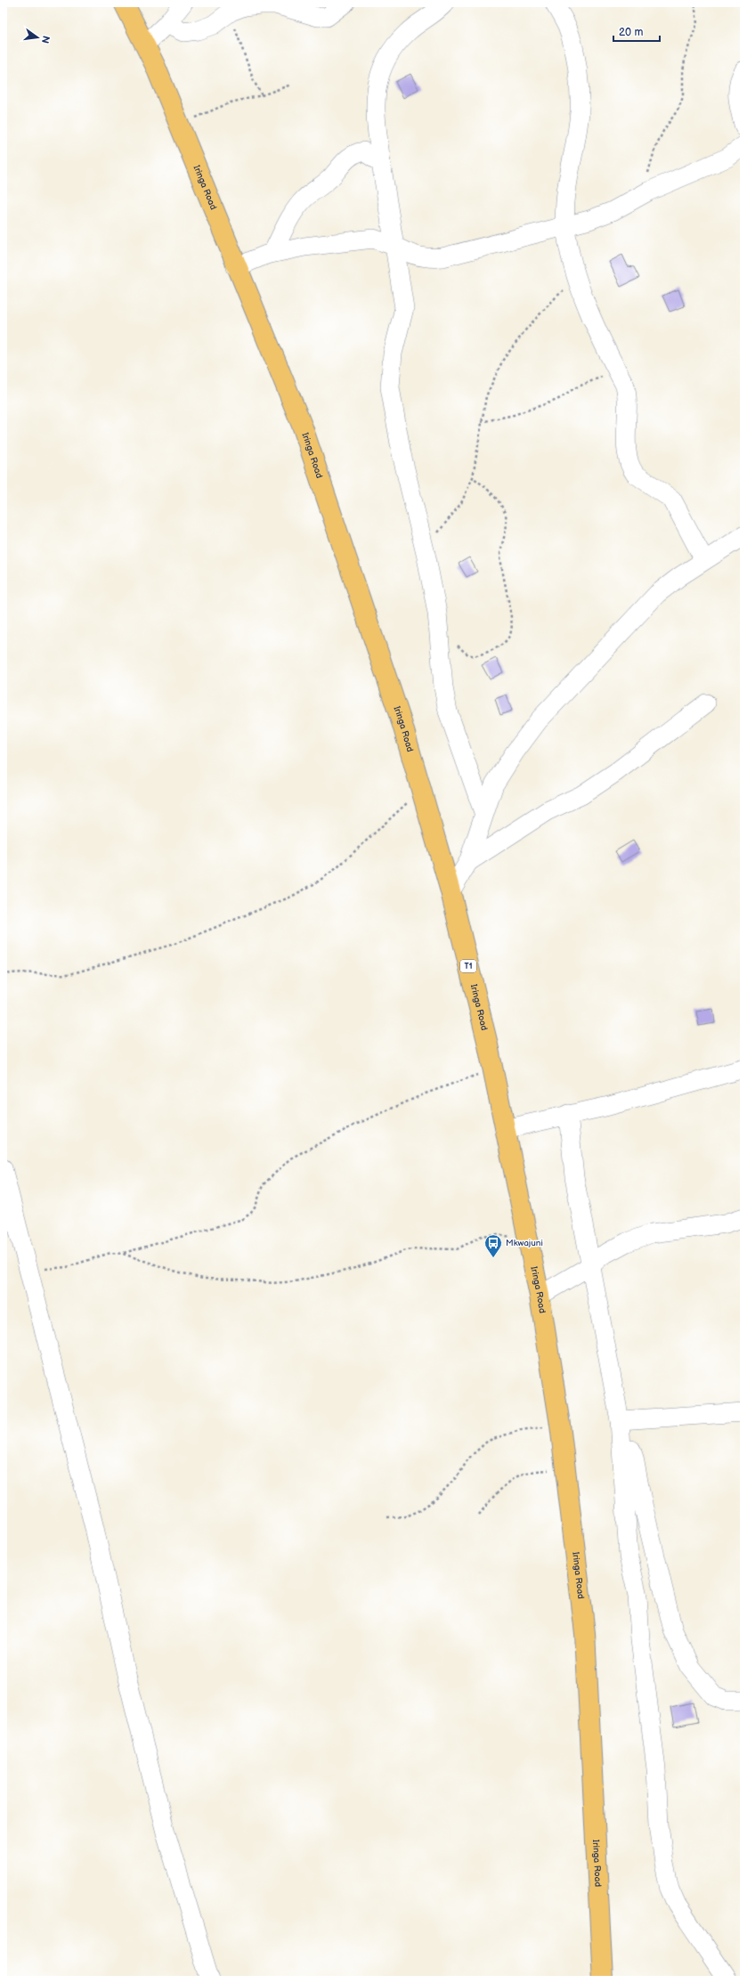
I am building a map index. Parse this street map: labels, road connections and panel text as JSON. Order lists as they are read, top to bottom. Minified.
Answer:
{"streets":{"highway":["Iringa Road","T1"]},"places":{"bus stop":["Mkwajuni"]},"scale_bar":"20 m","north":"right"}
